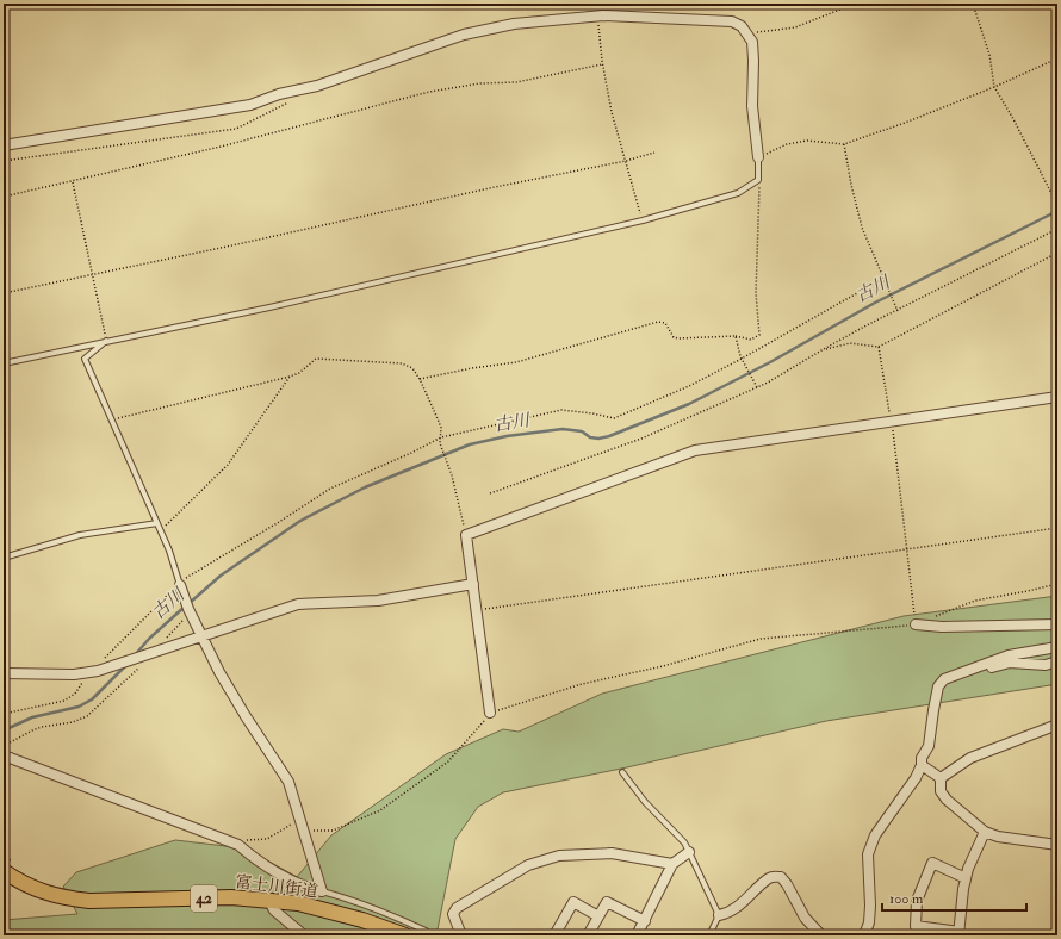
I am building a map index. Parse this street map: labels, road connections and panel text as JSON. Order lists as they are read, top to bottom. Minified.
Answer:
{"streets":{"main road":["富士川街道","42"]},"water":["古川"],"scale_bar":"100 m"}
